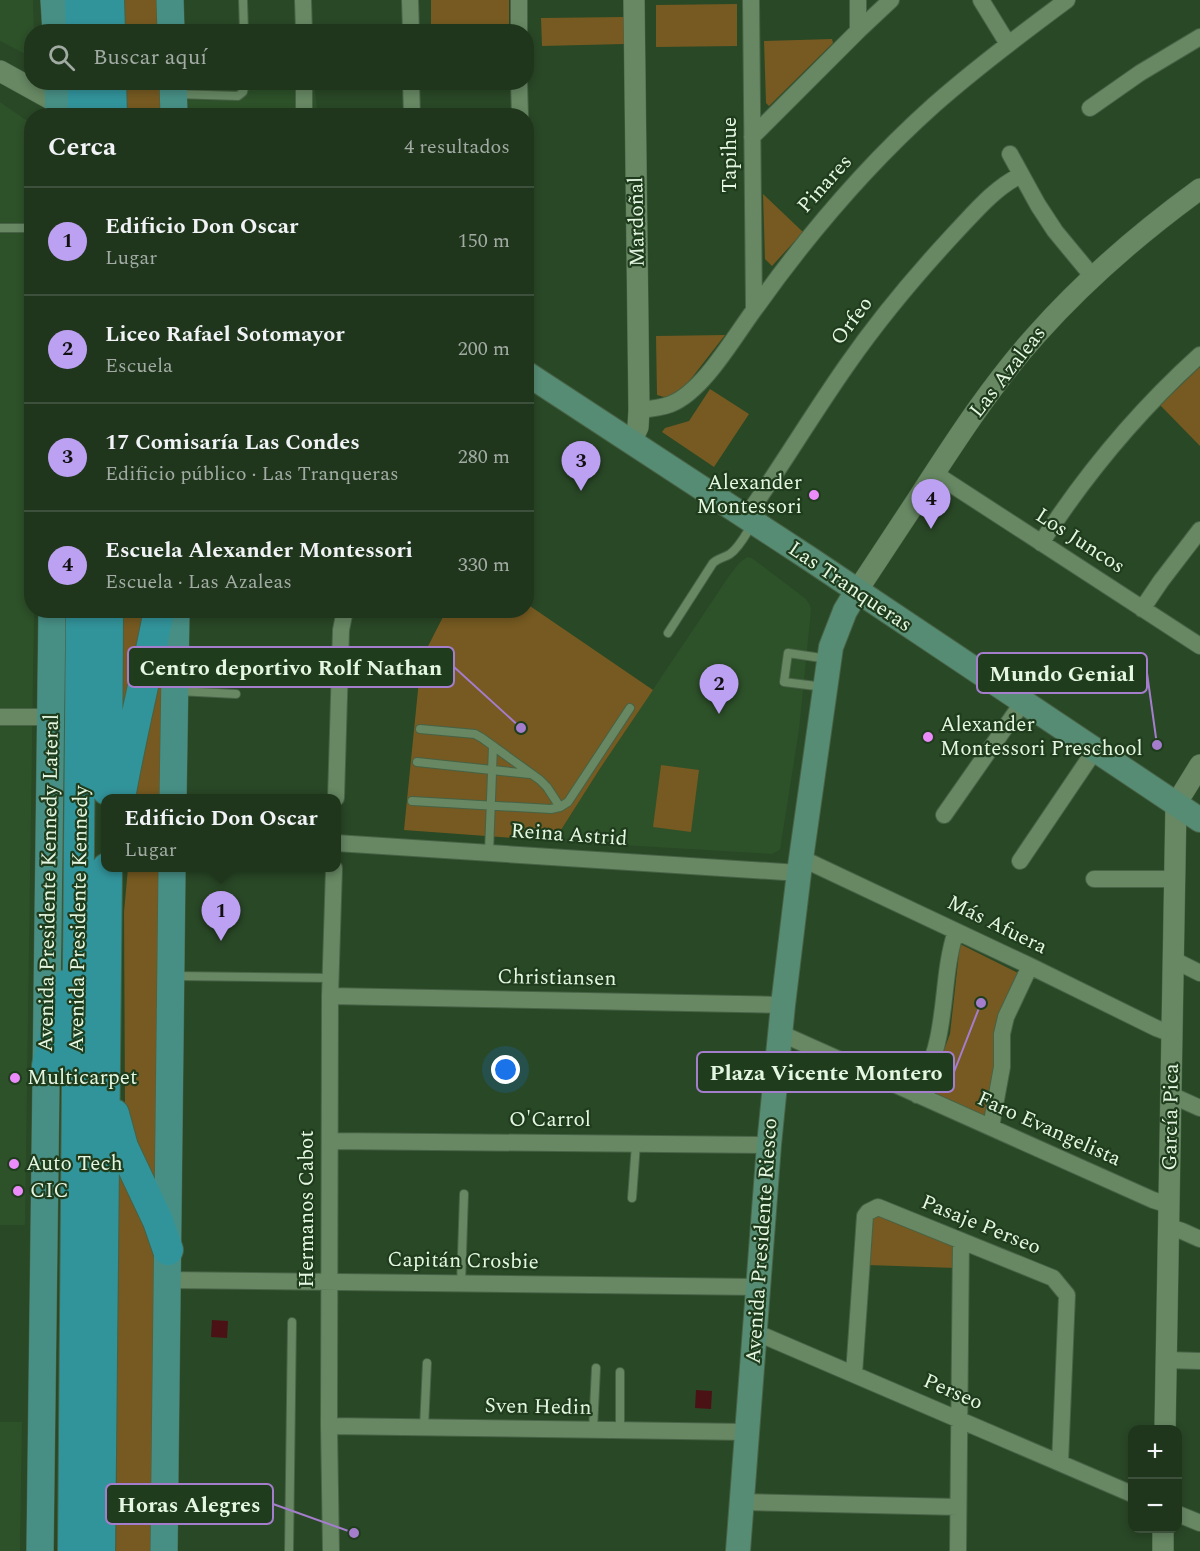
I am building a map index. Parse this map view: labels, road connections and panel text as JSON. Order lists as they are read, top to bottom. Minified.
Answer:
{"streets":{"highway":["Avenida Presidente Kennedy"],"main road":["Las Tranqueras","Avenida Presidente Kennedy Lateral","Avenida Presidente Riesco"],"street":["Tapihue","Pinares","Mardoñal","Orfeo","Las Azaleas","Los Juncos","Reina Astrid","Más Afuera","Christiansen","García Pica","O'Carrol","Faro Evangelista","Hermanos Cabot","Pasaje Perseo","Capitán Crosbie","Perseo","Sven Hedin"]},"crossings":[["Tapihue","Pinares"],["Pinares","Mardoñal"],["Mardoñal","Las Tranqueras"],["Orfeo","Las Tranqueras"],["Las Azaleas","Los Juncos"],["Las Azaleas","Las Tranqueras"],["Las Azaleas","Avenida Presidente Riesco"],["Las Tranqueras","García Pica"],["Las Tranqueras","Avenida Presidente Riesco"],["Reina Astrid","Más Afuera"],["Reina Astrid","Avenida Presidente Riesco"],["Más Afuera","García Pica"],["Más Afuera","Avenida Presidente Riesco"],["Christiansen","Hermanos Cabot"],["Christiansen","Avenida Presidente Riesco"],["García Pica","Faro Evangelista"],["O'Carrol","Hermanos Cabot"],["O'Carrol","Avenida Presidente Riesco"],["Faro Evangelista","Avenida Presidente Riesco"],["Hermanos Cabot","Capitán Crosbie"],["Hermanos Cabot","Sven Hedin"],["Pasaje Perseo","Perseo"],["Avenida Presidente Riesco","Capitán Crosbie"],["Avenida Presidente Riesco","Perseo"],["Avenida Presidente Riesco","Sven Hedin"]],"places":["Alexander Montessori","Centro deportivo Rolf Nathan","Alexander Montessori Preschool","Mundo Genial","Plaza Vicente Montero","Multicarpet","Auto Tech","CIC","Horas Alegres"],"page":{"search":"Buscar aquí","heading":["Cerca","4 resultados"],"list":[{"mark":"1","name":"Edificio Don Oscar","note":"Lugar","value":"150 m"},{"mark":"2","name":"Liceo Rafael Sotomayor","note":"Escuela","value":"200 m"},{"mark":"3","name":"17 Comisaría Las Condes","note":"Edificio público · Las Tranqueras","value":"280 m"},{"mark":"4","name":"Escuela Alexander Montessori","note":"Escuela · Las Azaleas","value":"330 m"}],"pins":["3","4","2","1"],"popup":["Edificio Don Oscar","Lugar"],"map_buttons":["+","−"]}}
